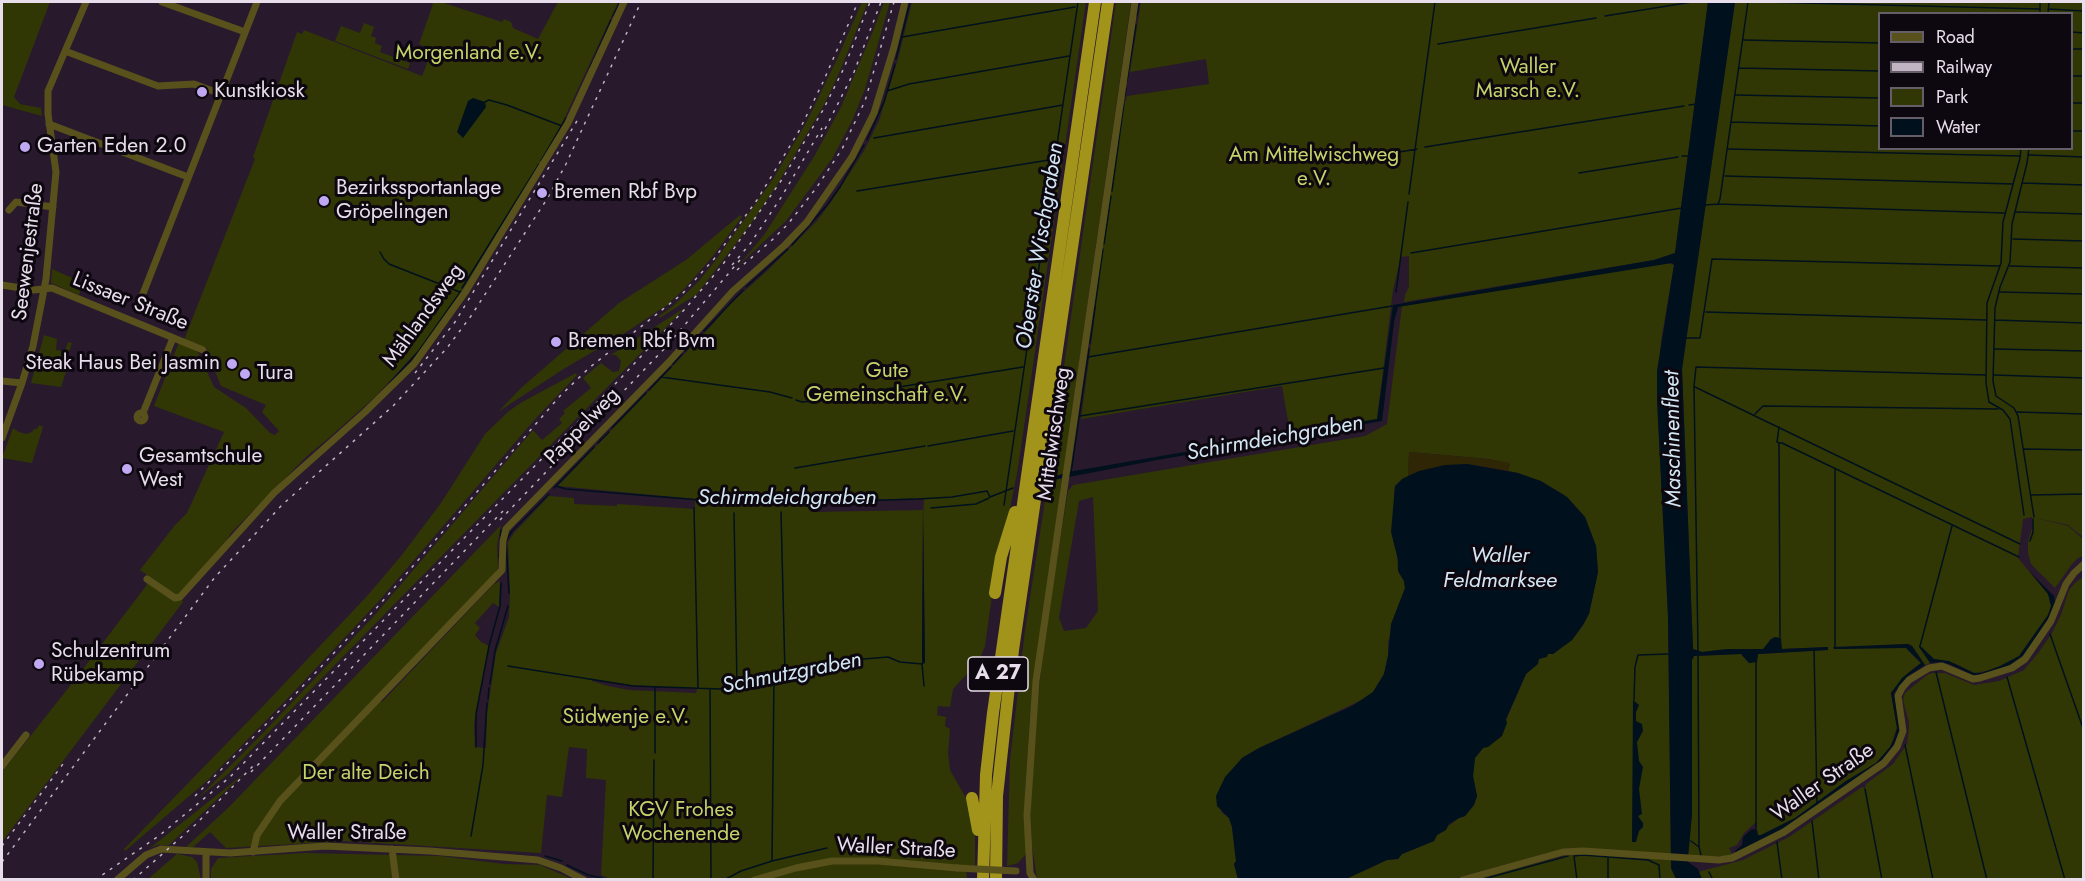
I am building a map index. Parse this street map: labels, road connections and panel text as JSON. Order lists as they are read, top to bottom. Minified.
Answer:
{"streets":{"highway":["A 27"],"street":["Seewenjestraße","Lissaer Straße","Mählandsweg","Pappelweg","Mittelwischweg","Waller Straße"]},"crossings":[["Seewenjestraße","Lissaer Straße"],["Pappelweg","Waller Straße"],["Mittelwischweg","Waller Straße"]],"water":["Oberster Wischgraben","Schirmdeichgraben","Maschinenfleet","Waller Feldmarksee","Schmutzgraben"],"parks":["Morgenland e.V.","Waller Marsch e.V.","Am Mittelwischweg e.V.","Gute Gemeinschaft e.V.","Südwenje e.V.","Der alte Deich","KGV Frohes Wochenende"],"places":["Kunstkiosk","Garten Eden 2.0","Bremen Rbf Bvp","Bezirkssportanlage Gröpelingen","Bremen Rbf Bvm","Steak Haus Bei Jasmin","Tura","Gesamtschule West","Schulzentrum Rübekamp"],"legend":["Road","Railway","Park","Water"]}
